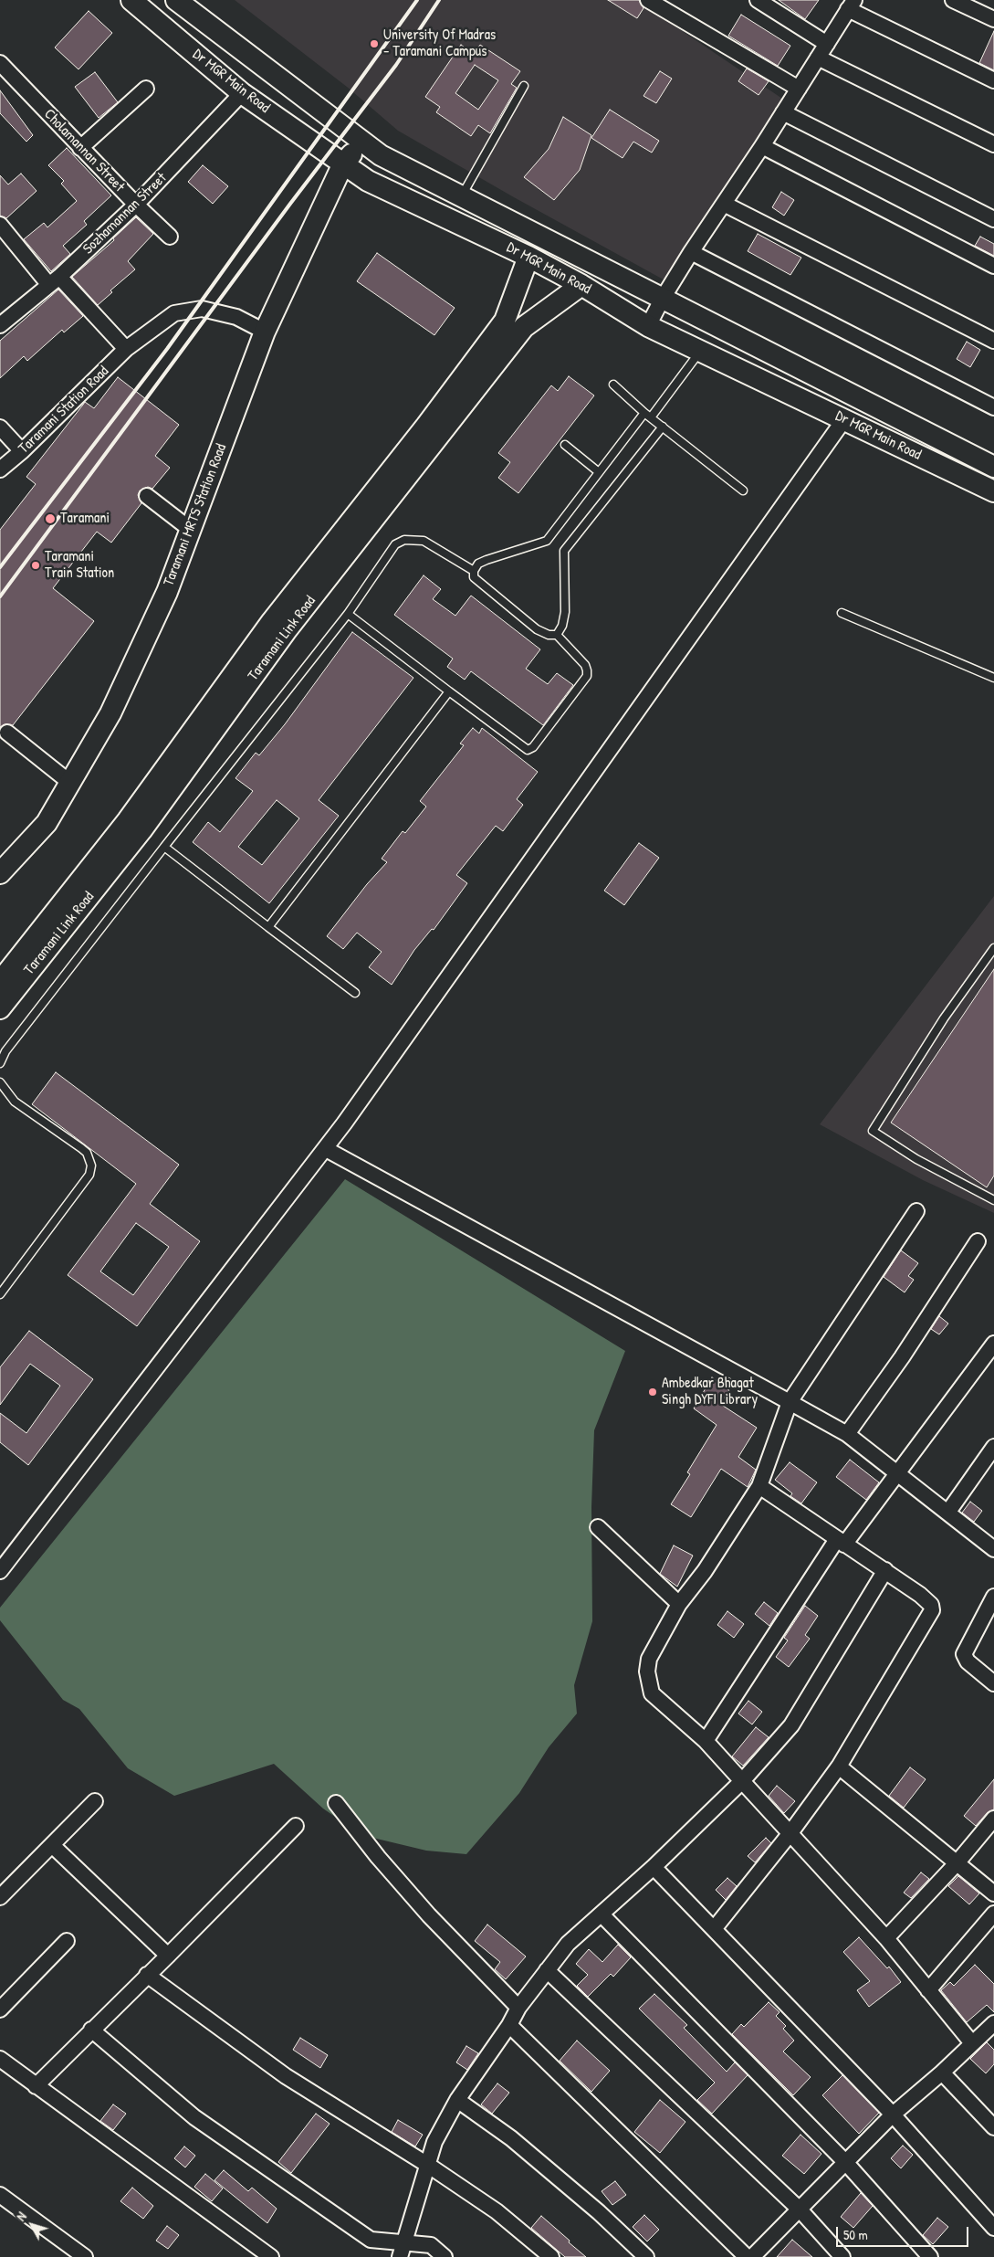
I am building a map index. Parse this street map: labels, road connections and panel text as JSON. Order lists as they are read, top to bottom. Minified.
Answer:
{"streets":{"street":["Dr MGR Main Road","Cholamannan Street","Sozhamannan Street","Taramani Station Road","Taramani MRTS Station Road","Taramani Link Road"]},"crossings":[["Dr MGR Main Road","Sozhamannan Street"],["Dr MGR Main Road","Taramani MRTS Station Road"],["Dr MGR Main Road","Taramani Link Road"],["Cholamannan Street","Sozhamannan Street"],["Taramani Station Road","Taramani MRTS Station Road"]],"places":["University Of Madras - Taramani Campus","Taramani","Taramani Train Station","Ambedkar Bhagat Singh DYFI Library"],"scale_bar":"50 m","north":"top left"}
